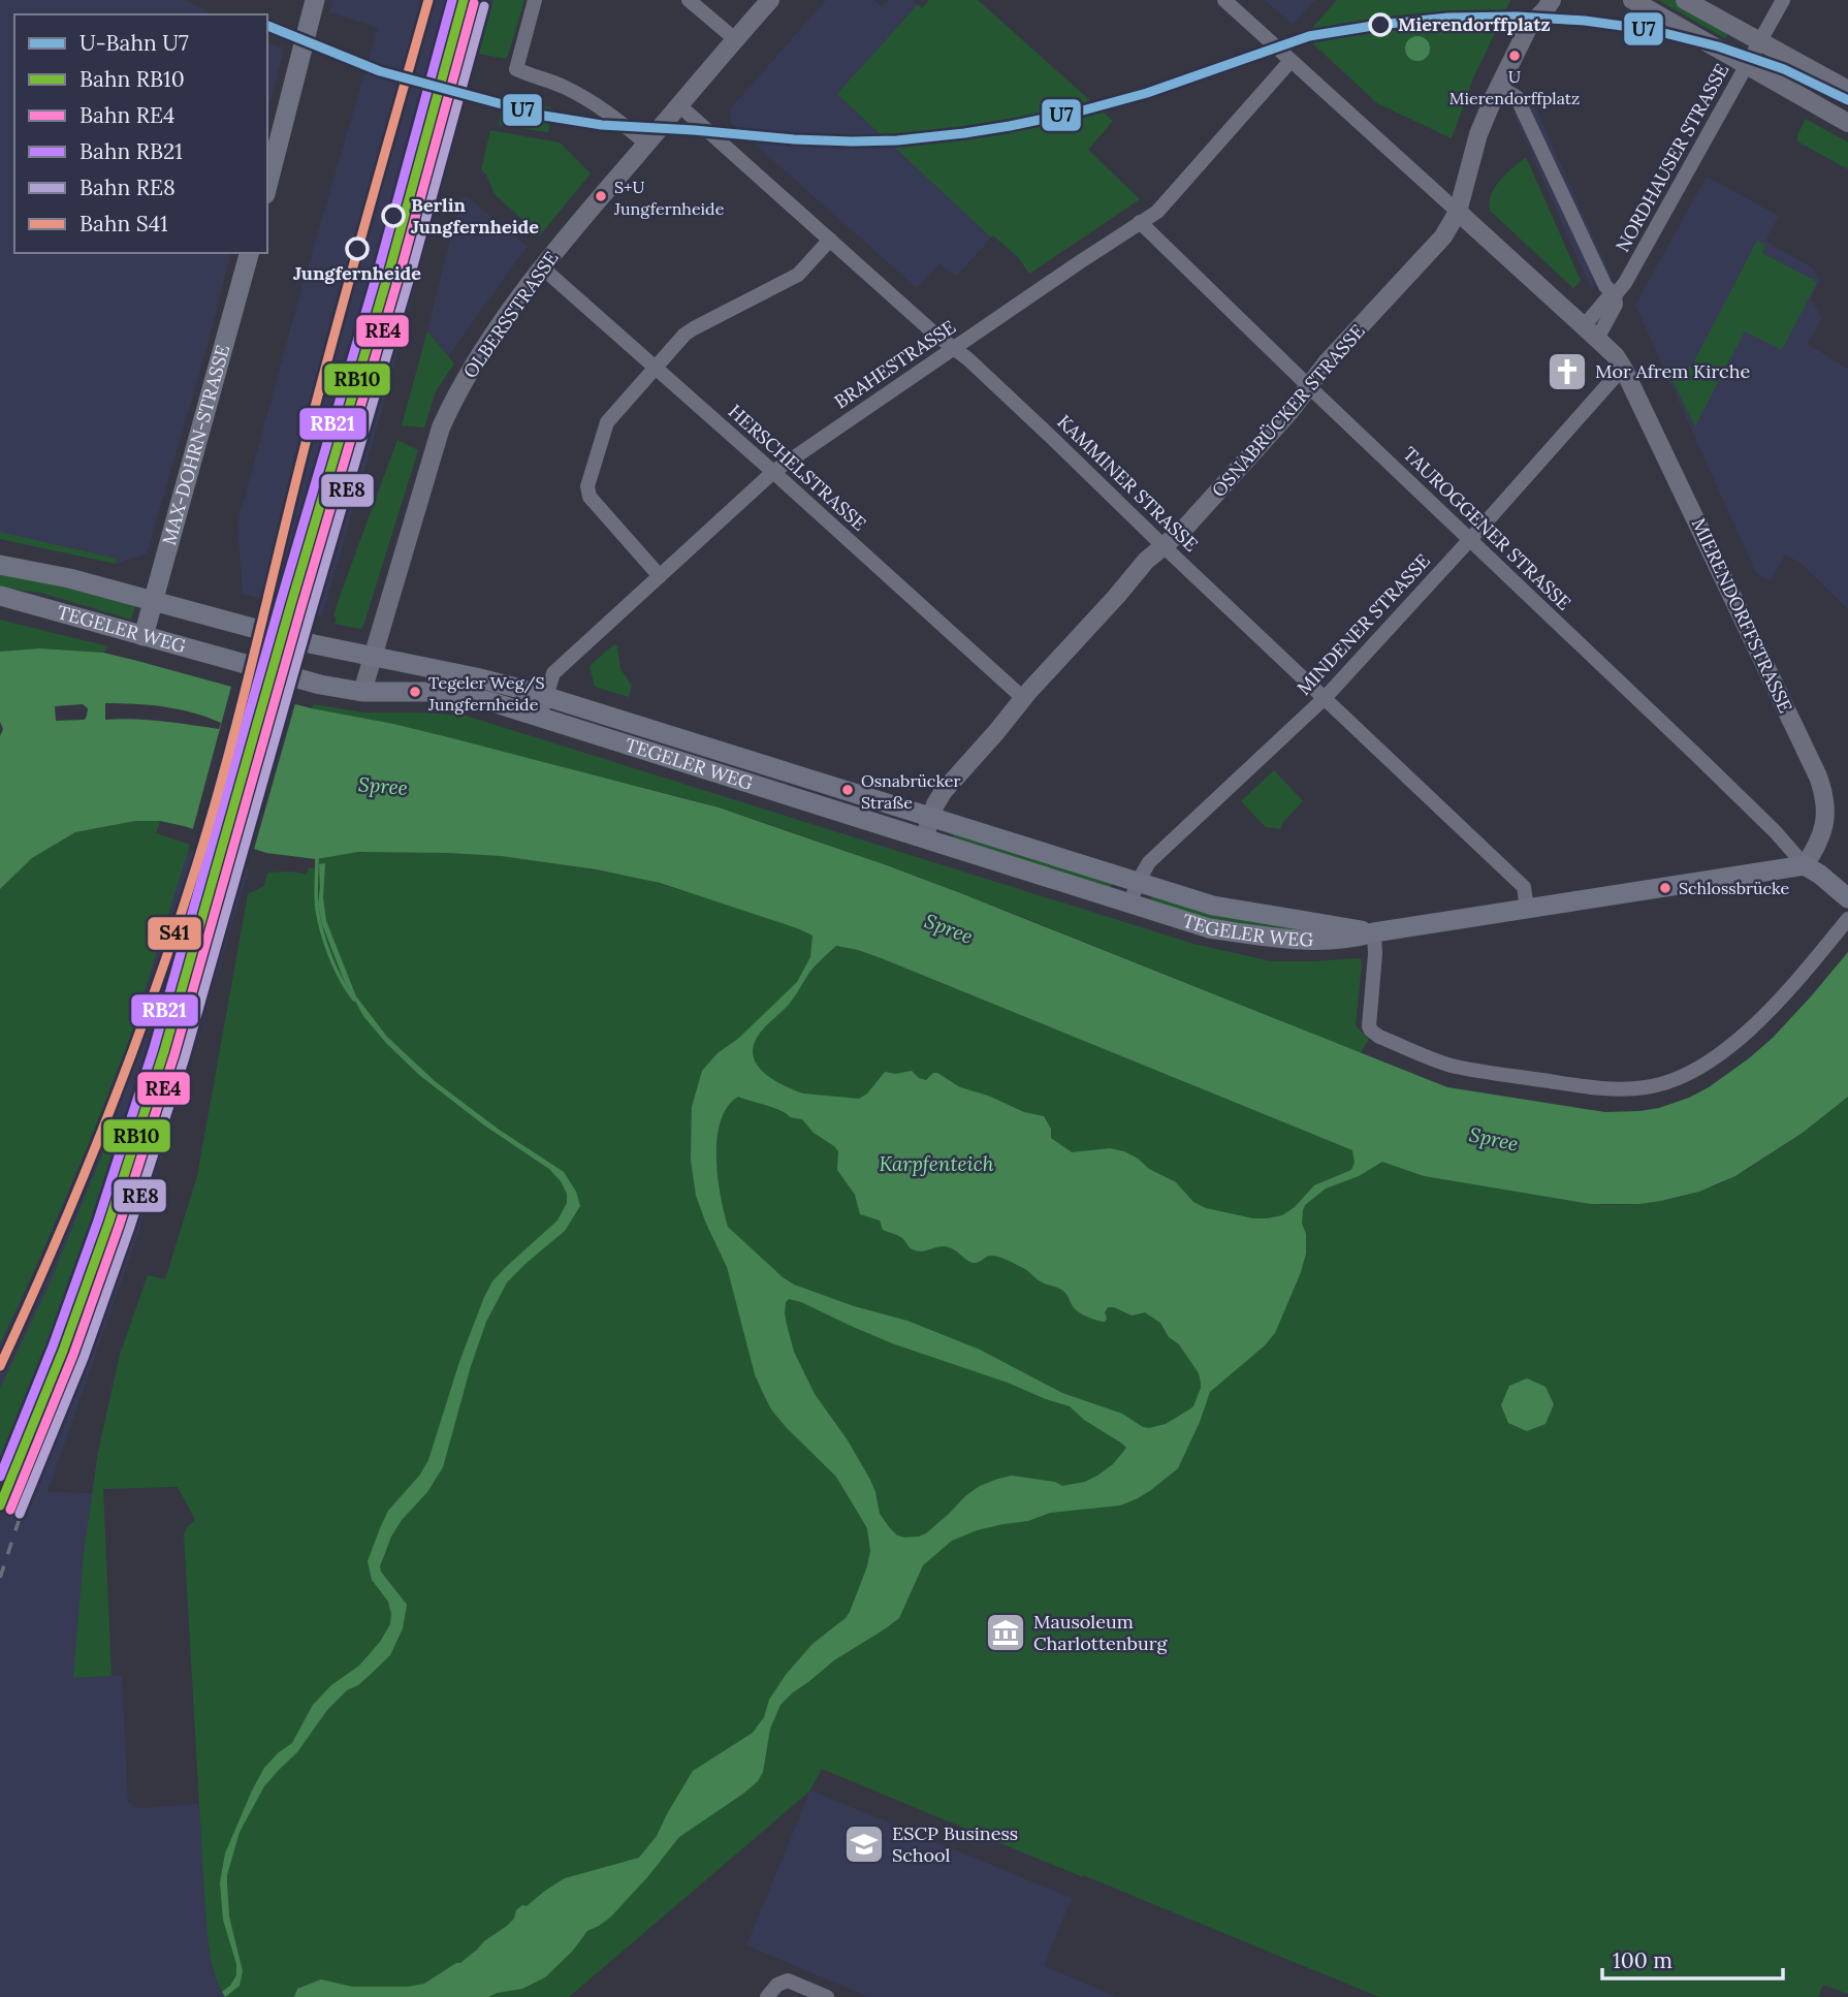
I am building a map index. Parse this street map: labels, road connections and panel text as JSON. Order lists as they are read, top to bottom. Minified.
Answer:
{"streets":{"main road":["MAX-DOHRN-STRASSE","TEGELER WEG"],"street":["NORDHAUSER STRASSE","OLBERSSTRASSE","BRAHESTRASSE","OSNABRÜCKER STRASSE","HERSCHELSTRASSE","KAMMINER STRASSE","TAUROGGENER STRASSE","MIERENDORFFSTRASSE","MINDENER STRASSE"]},"crossings":[["OLBERSSTRASSE","HERSCHELSTRASSE"],["OLBERSSTRASSE","KAMMINER STRASSE"],["OLBERSSTRASSE","TEGELER WEG"],["BRAHESTRASSE","HERSCHELSTRASSE"],["BRAHESTRASSE","KAMMINER STRASSE"],["BRAHESTRASSE","TAUROGGENER STRASSE"],["BRAHESTRASSE","TEGELER WEG"],["OSNABRÜCKER STRASSE","HERSCHELSTRASSE"],["OSNABRÜCKER STRASSE","KAMMINER STRASSE"],["OSNABRÜCKER STRASSE","TAUROGGENER STRASSE"],["OSNABRÜCKER STRASSE","TEGELER WEG"],["MAX-DOHRN-STRASSE","TEGELER WEG"],["KAMMINER STRASSE","MINDENER STRASSE"],["KAMMINER STRASSE","TEGELER WEG"],["TAUROGGENER STRASSE","MIERENDORFFSTRASSE"],["TAUROGGENER STRASSE","MINDENER STRASSE"],["TAUROGGENER STRASSE","TEGELER WEG"],["MIERENDORFFSTRASSE","MINDENER STRASSE"],["MIERENDORFFSTRASSE","TEGELER WEG"],["MINDENER STRASSE","TEGELER WEG"]],"water":["Spree","Karpfenteich"],"places":{"other":["Mierendorffplatz","U Mierendorffplatz","S+U Jungfernheide","Berlin Jungfernheide","Jungfernheide","Tegeler Weg/S Jungfernheide","Osnabrücker Straße","Schlossbrücke"],"church":["Mor Afrem Kirche"],"museum":["Mausoleum Charlottenburg"],"school or university":["ESCP Business School"]},"lines":["rail line RB10","rail line RB21","rail line S41","rail line RE4","rail line RE8","metro line U7"],"legend":["U-Bahn U7","Bahn RB10","Bahn RE4","Bahn RB21","Bahn RE8","Bahn S41"],"scale_bar":"100 m"}
